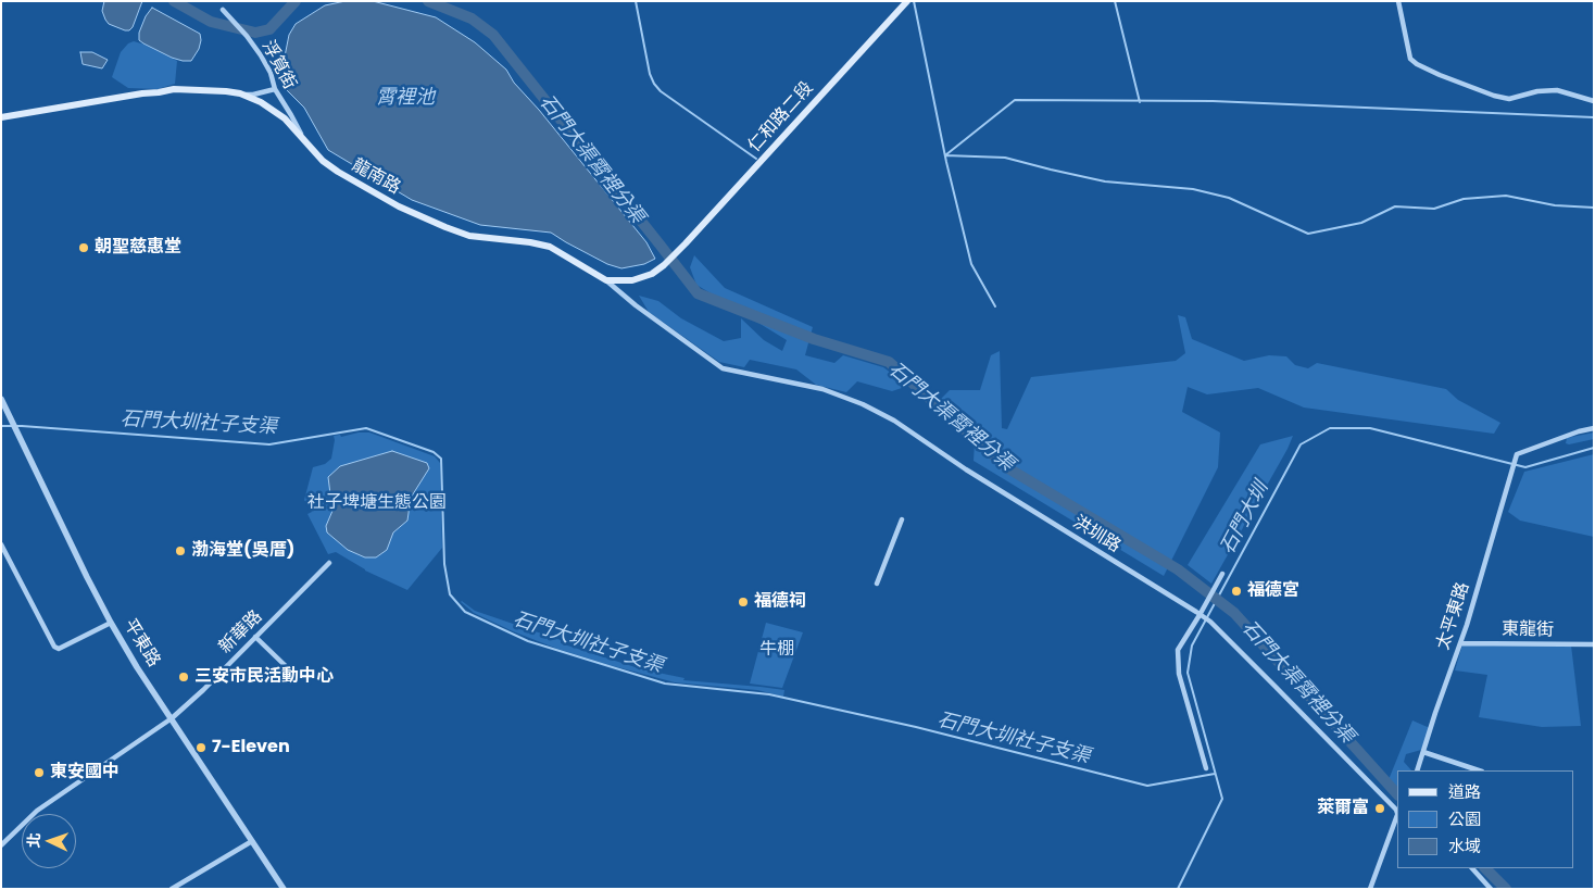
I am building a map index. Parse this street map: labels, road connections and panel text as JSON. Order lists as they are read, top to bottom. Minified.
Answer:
{"streets":{"main road":["仁和路二段","龍南路"],"street":["浮筧街","洪圳路","太平東路","東龍街","新華路","平東路"]},"crossings":[["浮筧街","龍南路"],["仁和路二段","龍南路"],["龍南路","洪圳路"],["太平東路","東龍街"],["新華路","平東路"]],"water":["霄裡池","石門大渠霄裡分渠","石門大圳社子支渠","石門大圳"],"parks":["社子埤塘生態公園","牛棚"],"places":["朝聖慈惠堂","渤海堂(吳厝)","福德宮","福德祠","三安市民活動中心","7-Eleven","東安國中","萊爾富"],"legend":["道路","公園","水域"],"north":"left"}
